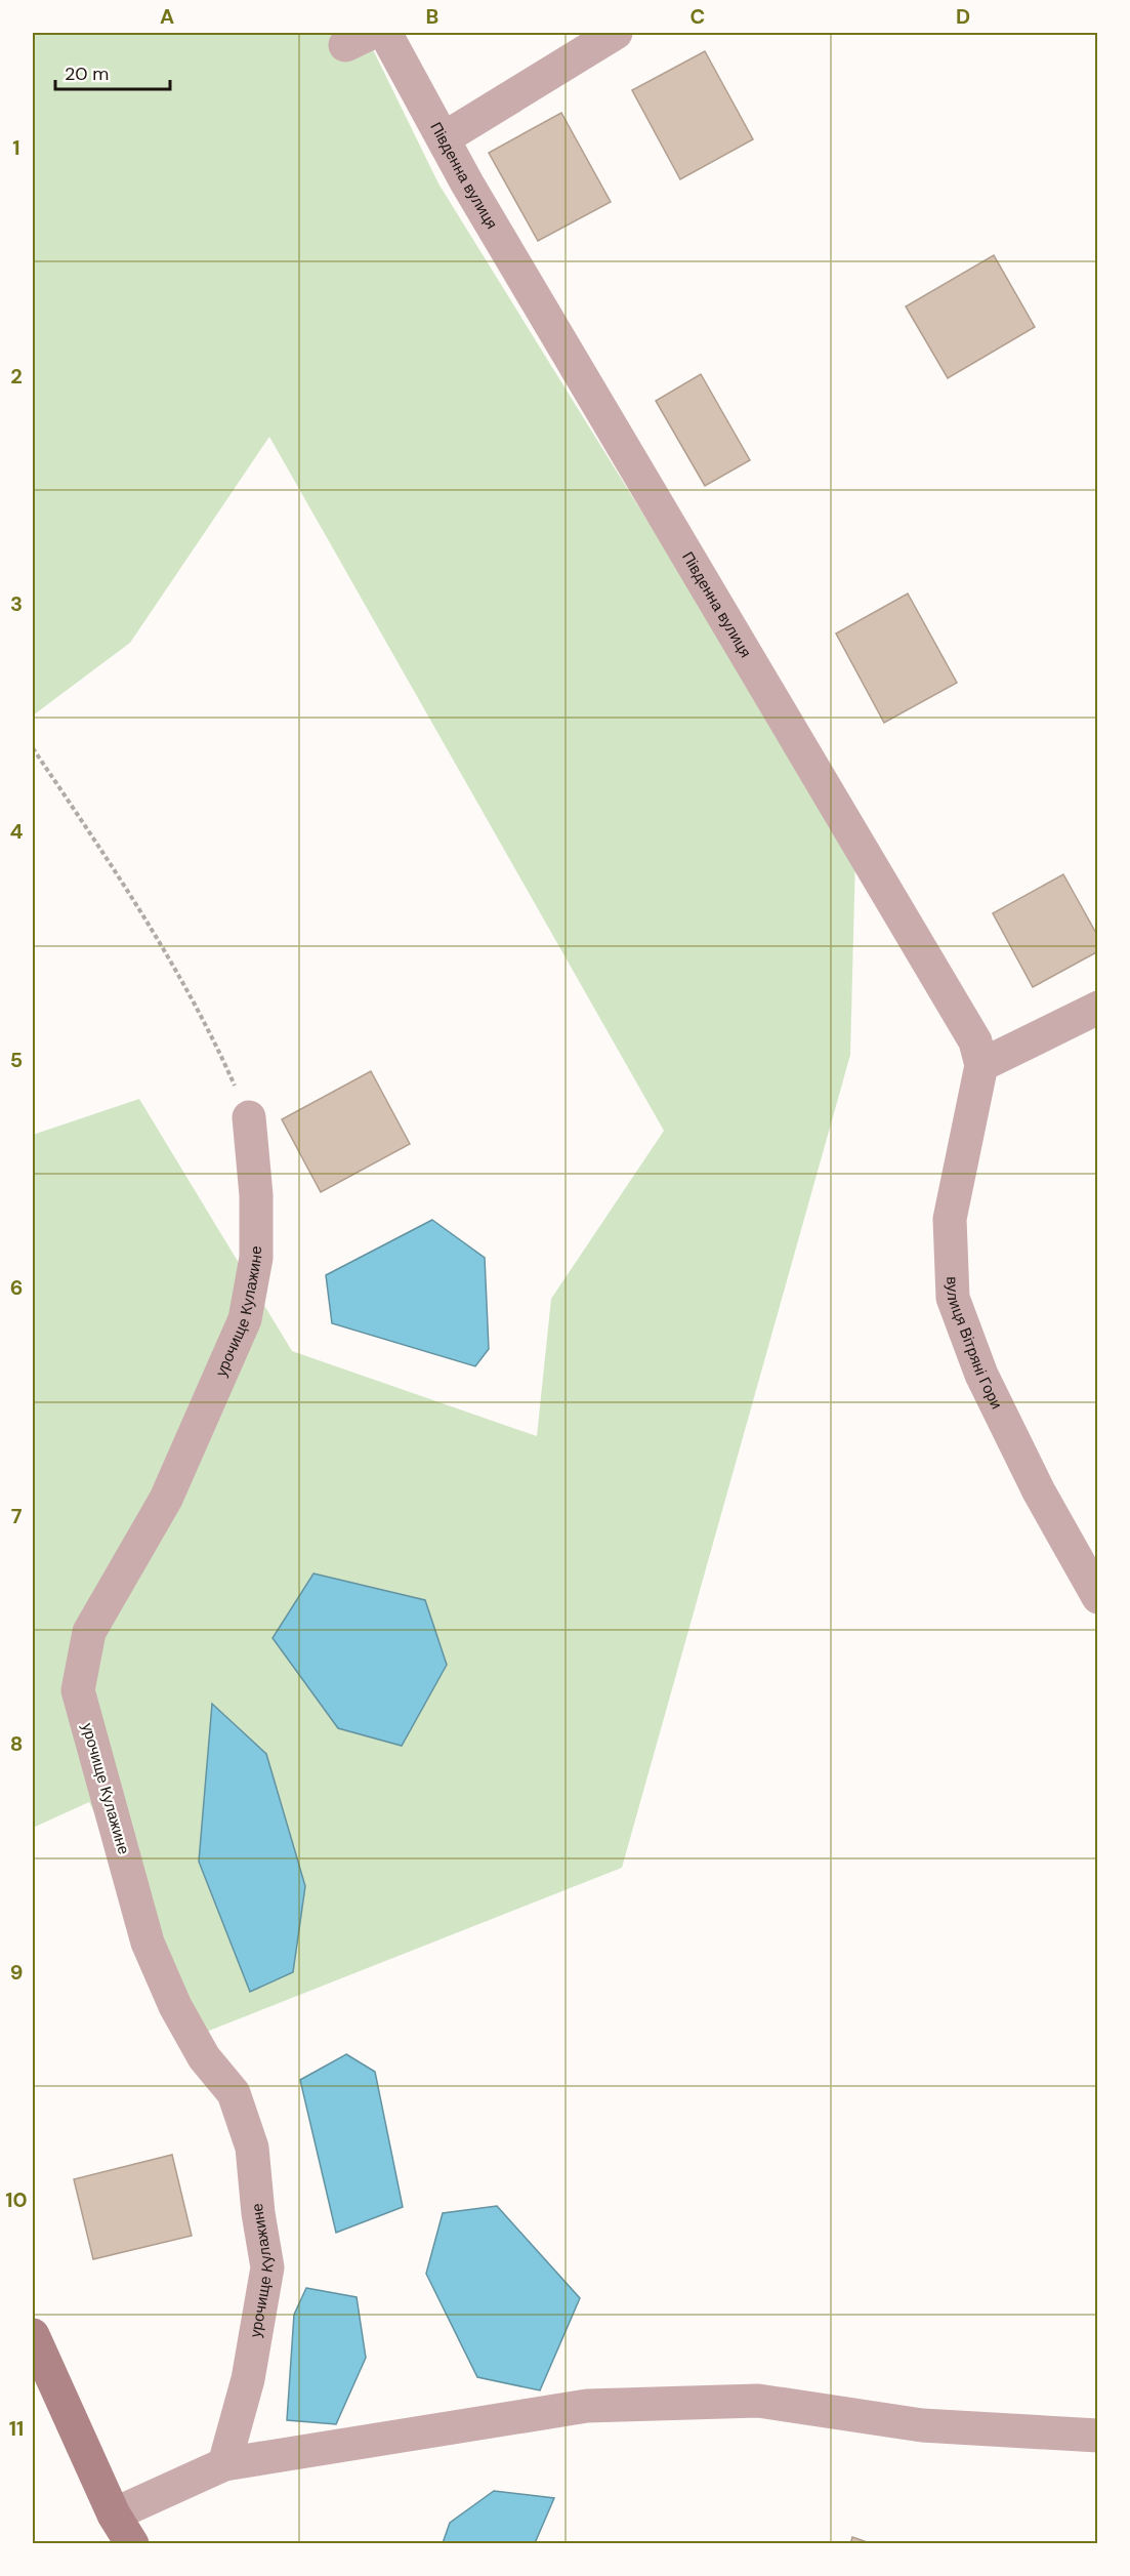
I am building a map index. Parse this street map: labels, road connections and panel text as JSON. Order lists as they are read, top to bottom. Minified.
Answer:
{"streets":{"street":["Південна вулиця","урочище Кулажине","вулиця Вітряні Гори"]},"crossings":[["Південна вулиця","вулиця Вітряні Гори"]],"scale_bar":"20 m","grid":{"columns":["A","B","C","D"],"rows":["1","2","3","4","5","6","7","8","9","10","11"]}}
